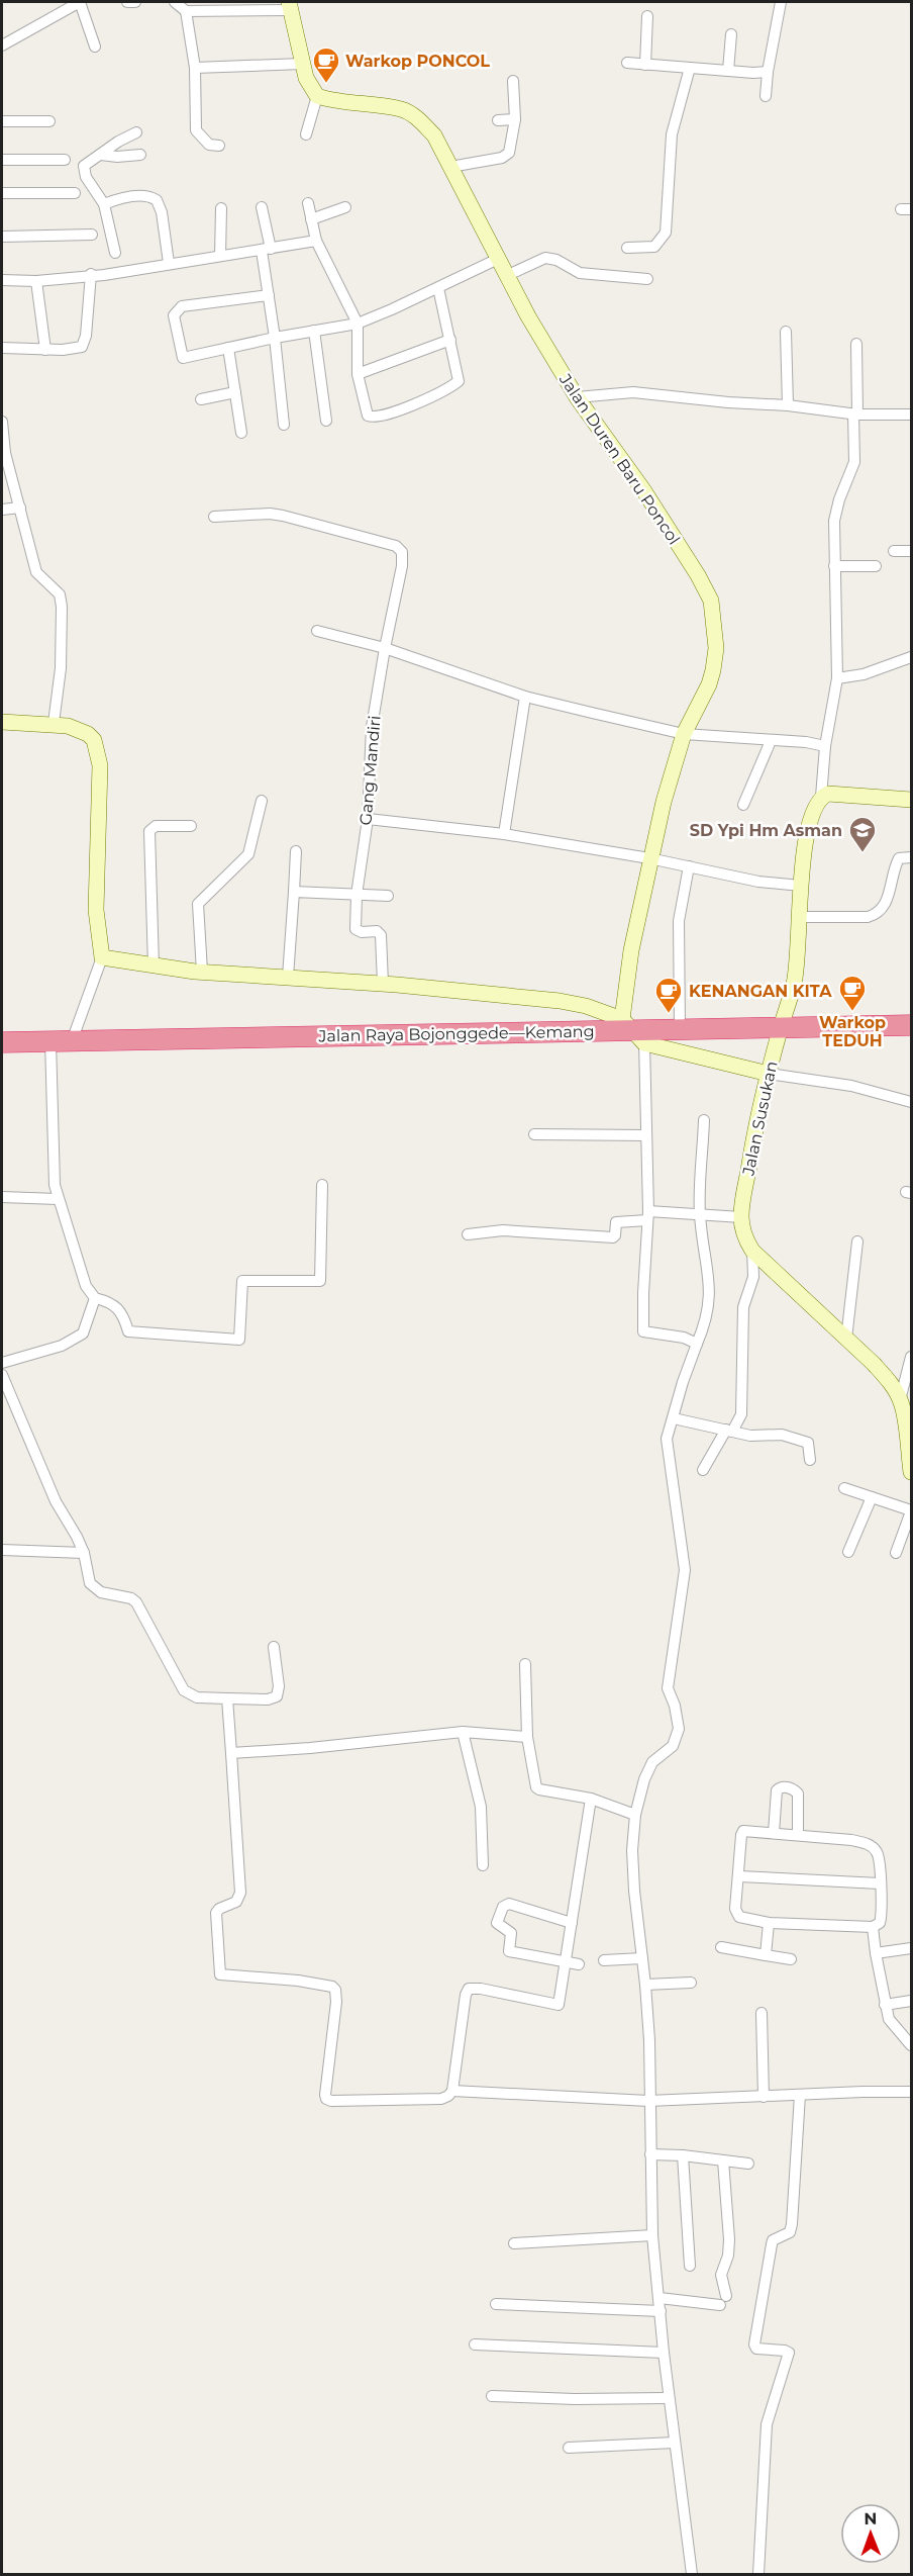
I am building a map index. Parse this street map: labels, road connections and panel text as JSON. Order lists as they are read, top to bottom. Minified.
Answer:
{"streets":{"highway":["Jalan Raya Bojonggede—Kemang"],"street":["Jalan Duren Baru Poncol","Gang Mandiri","Jalan Susukan"]},"crossings":[["Jalan Duren Baru Poncol","Jalan Raya Bojonggede—Kemang"],["Jalan Raya Bojonggede—Kemang","Jalan Susukan"]],"places":{"cafe":["Warkop PONCOL","Warkop TEDUH","KENANGAN KITA"],"school or university":["SD Ypi Hm Asman"]},"north":"top"}
